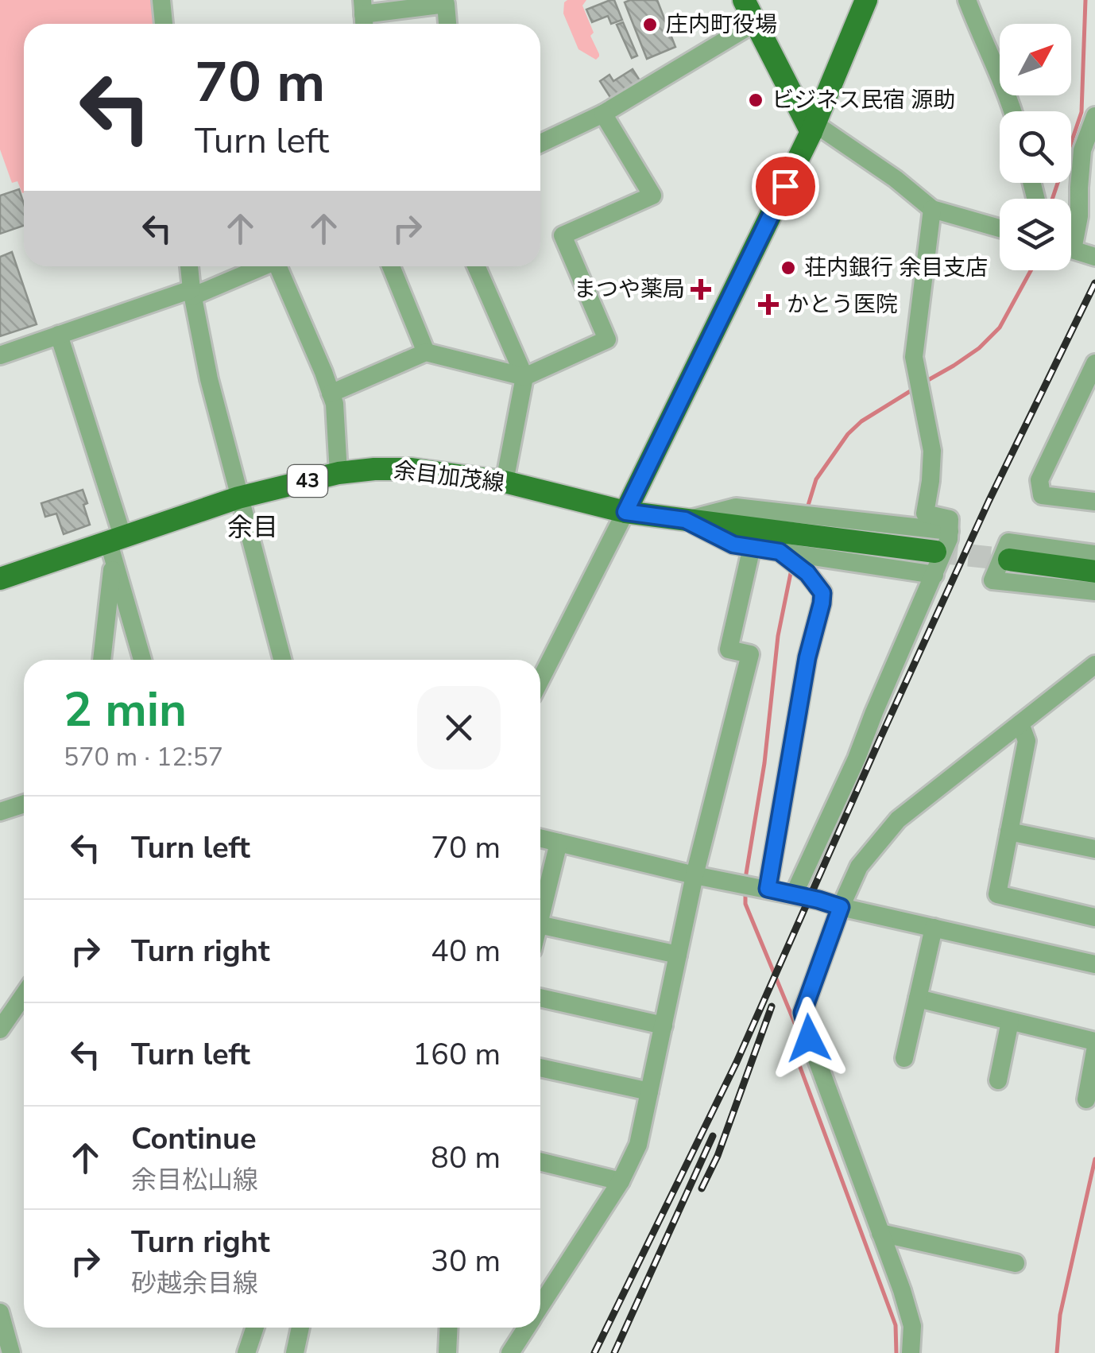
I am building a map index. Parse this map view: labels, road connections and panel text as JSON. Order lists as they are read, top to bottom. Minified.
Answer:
{"streets":{"main road":["余目加茂線","43"]},"districts":["余目"],"places":{"other":["庄内町役場","ビジネス民宿 源助","荘内銀行 余目支店"],"health":["まつや薬局","かとう医院"]},"north":"top right","page":{"turn":["70 m","Turn left"],"heading":["2 min","570 m · 12:57"],"list":[{"name":"Turn left","value":"70 m"},{"name":"Turn right","value":"40 m"},{"name":"Turn left","value":"160 m"},{"name":"Continue","note":"余目松山線","value":"80 m"},{"name":"Turn right","note":"砂越余目線","value":"30 m"}]}}
